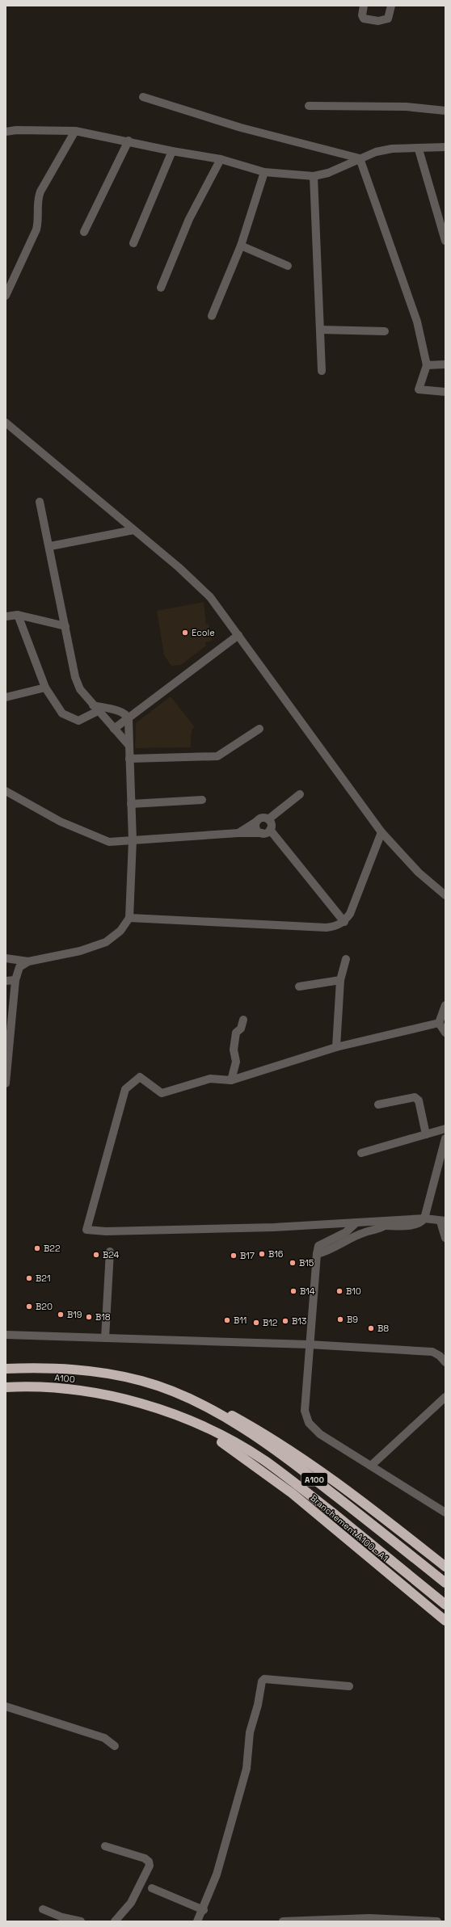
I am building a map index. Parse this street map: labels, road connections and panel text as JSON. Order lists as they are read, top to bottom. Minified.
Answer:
{"streets":{"highway":["A100","Branchement A100 - A1"]},"crossings":[["A100","Branchement A100 - A1"]],"places":["Ecole","B22","B16","B24","B17","B15","B21","B14","B10","B20","B19","B18","B9","B11","B13","B12","B8"]}
